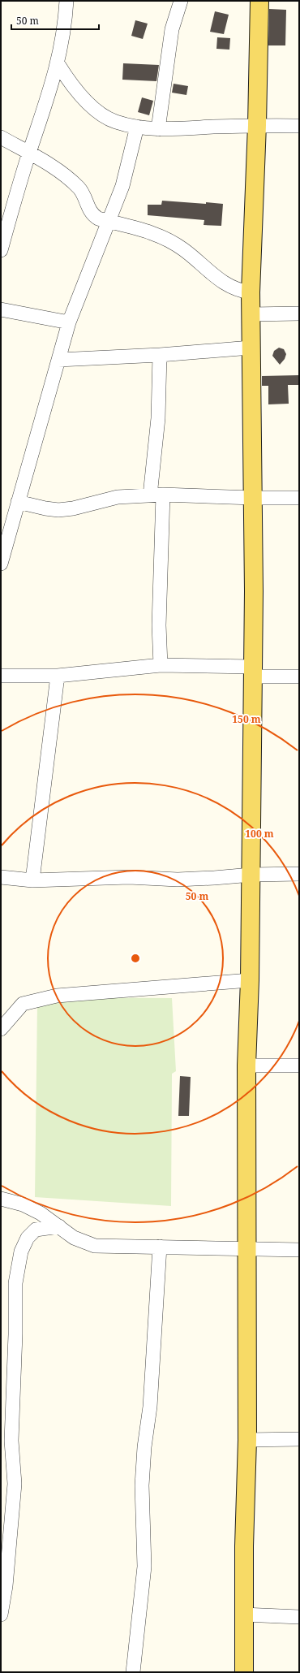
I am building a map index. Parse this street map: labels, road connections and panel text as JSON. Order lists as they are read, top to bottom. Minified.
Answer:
{"scale_bar":"50 m","rings":["150 m","100 m","50 m"]}
